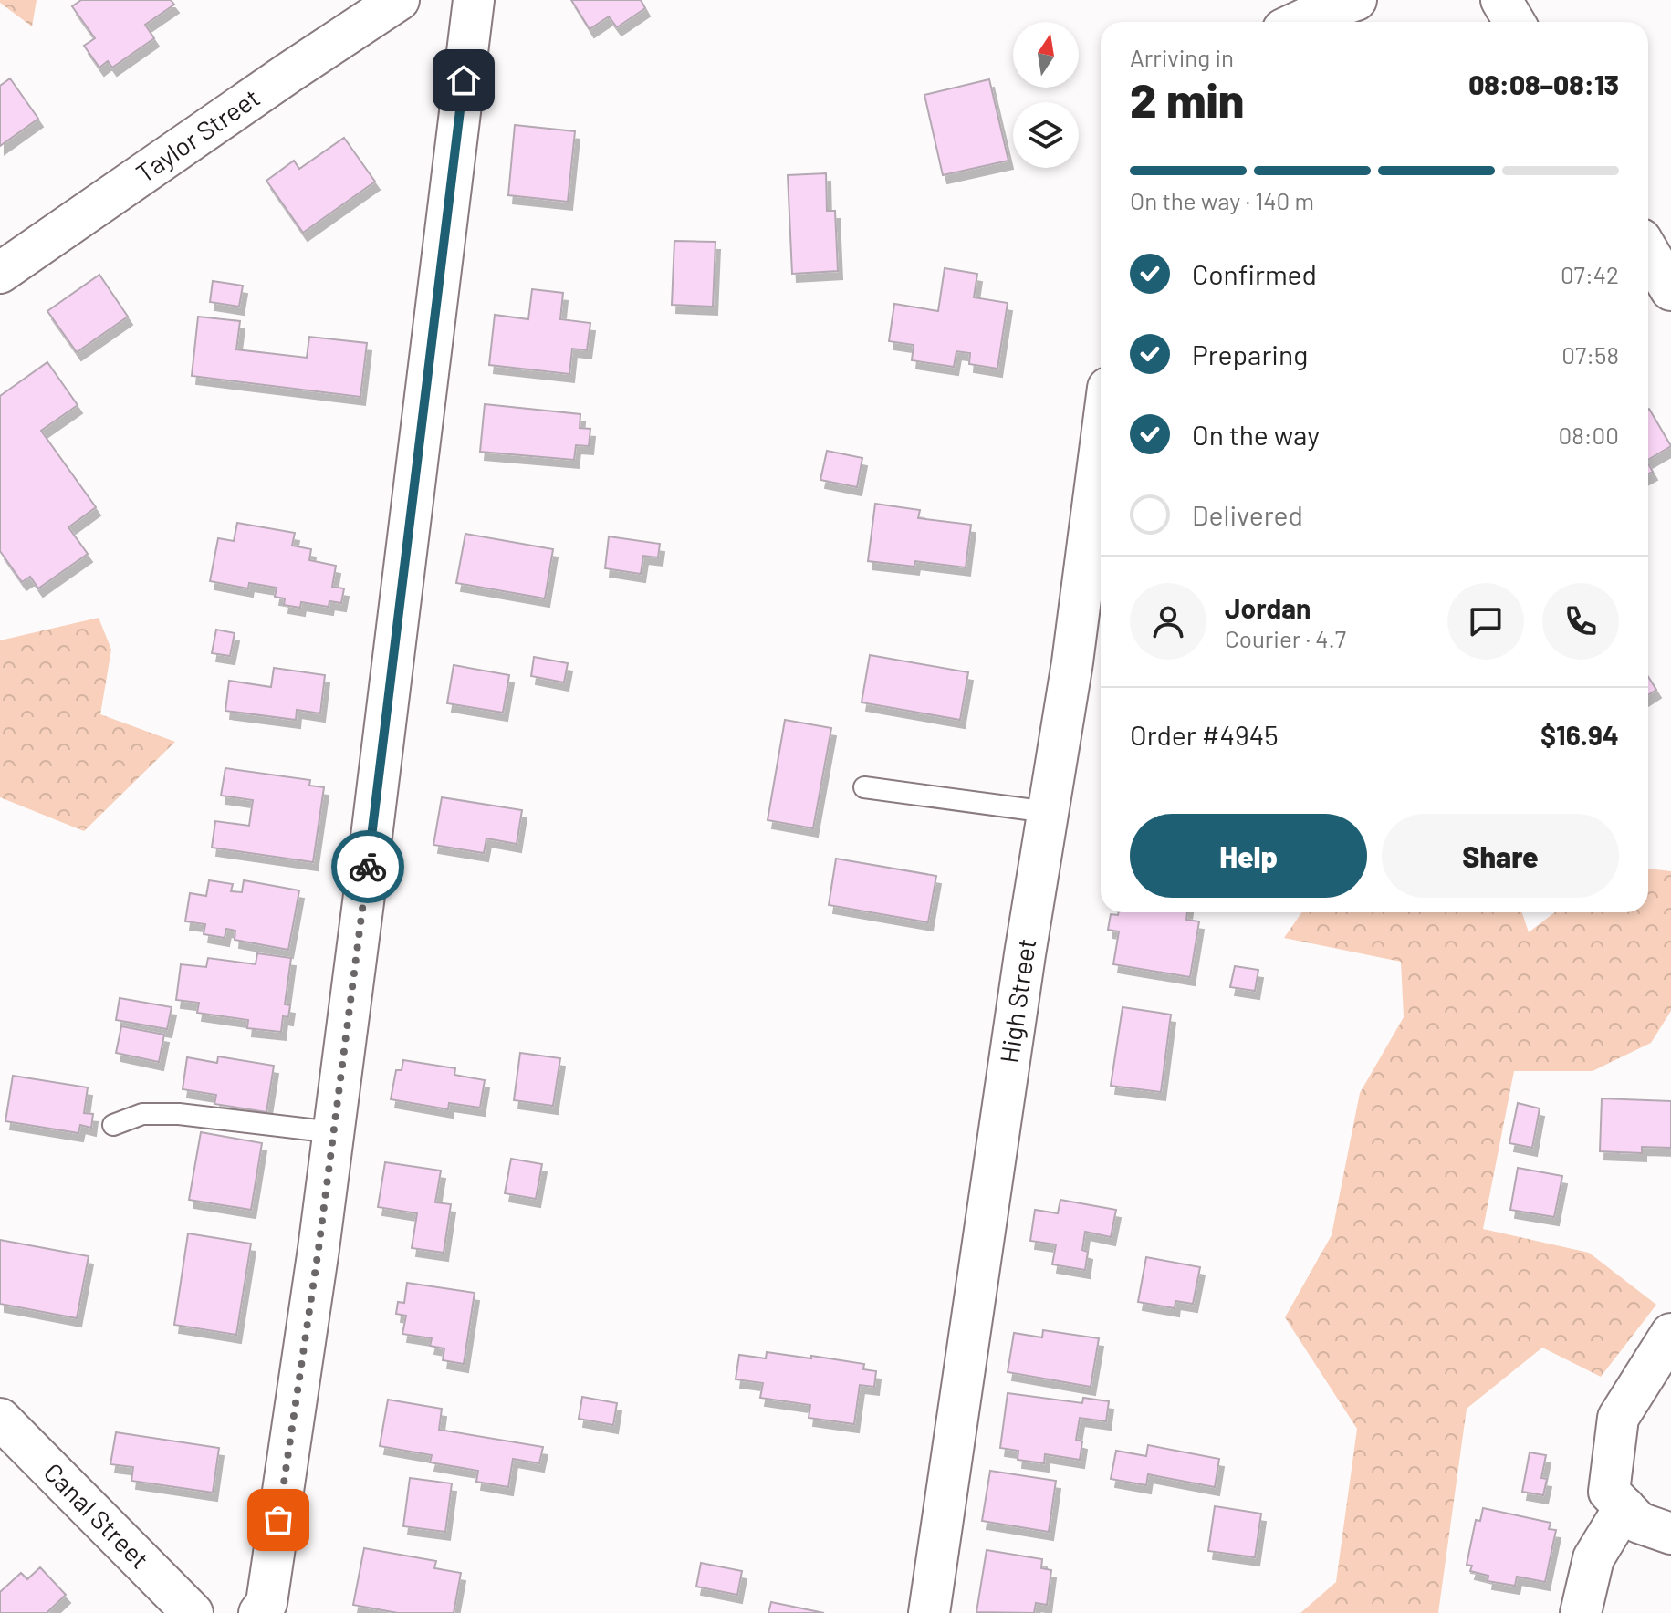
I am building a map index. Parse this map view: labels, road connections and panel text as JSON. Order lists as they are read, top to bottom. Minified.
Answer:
{"streets":{"street":["Taylor Street","High Street","Canal Street"]},"north":"top","page":{"heading":["2 min","Arriving in","08:08–08:13"],"panel":["Jordan","Courier · 4.7","Order #4945","$16.94"],"bar":"On the way · 140 m","list":[["Confirmed","07:42"],["Preparing","07:58"],["On the way","08:00"],"Delivered"],"buttons":["Help","Share"]}}
